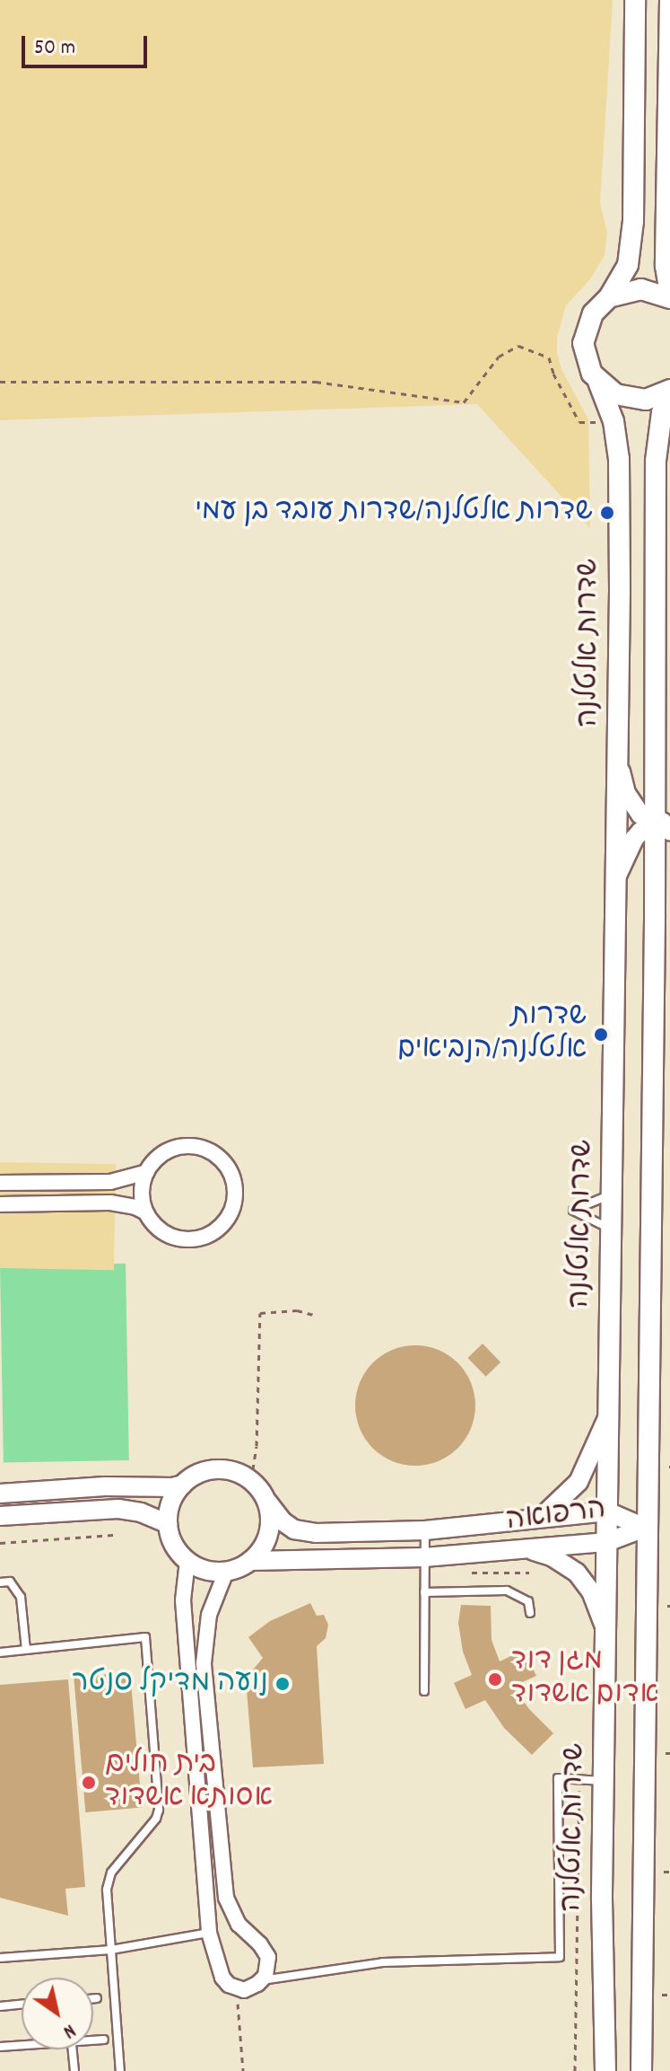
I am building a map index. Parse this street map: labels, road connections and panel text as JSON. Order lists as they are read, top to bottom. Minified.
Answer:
{"streets":{"main road":["שדרות אלטלנה"],"street":["הרפואה"]},"crossings":[["שדרות אלטלנה","הרפואה"]],"places":["שדרות אלטלנה/שדרות עובד בן עמי","שדרות אלטלנה/הנביאים","מגן דוד אדום אשדוד","נועה מדיקל סנטר","בית חולים אסותא אשדוד"],"scale_bar":"50 m","north":"bottom right"}
